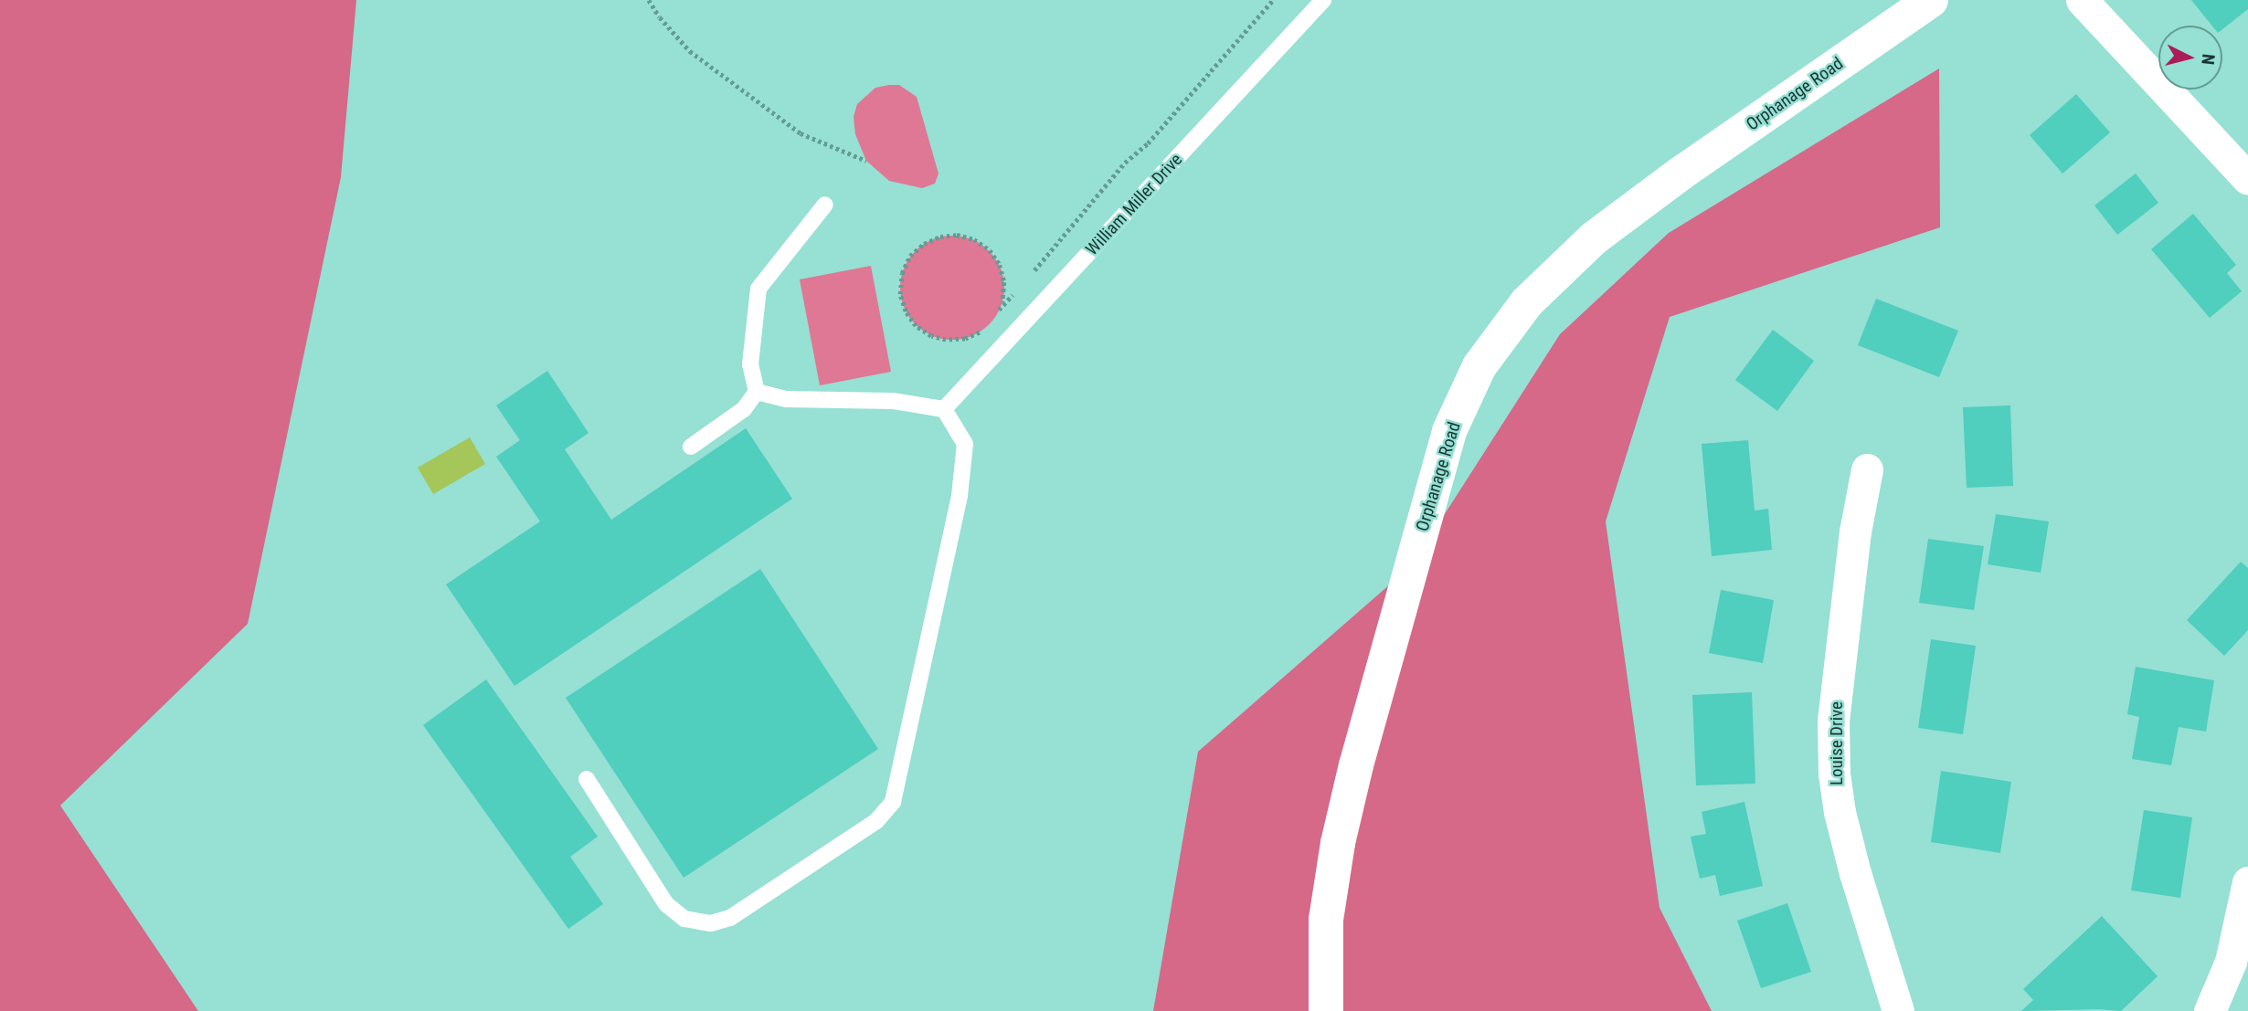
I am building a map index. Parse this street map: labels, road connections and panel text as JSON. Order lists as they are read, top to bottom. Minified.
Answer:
{"streets":{"main road":["Orphanage Road"],"street":["Louise Drive"],"lane":["William Miller Drive"]},"north":"right"}
